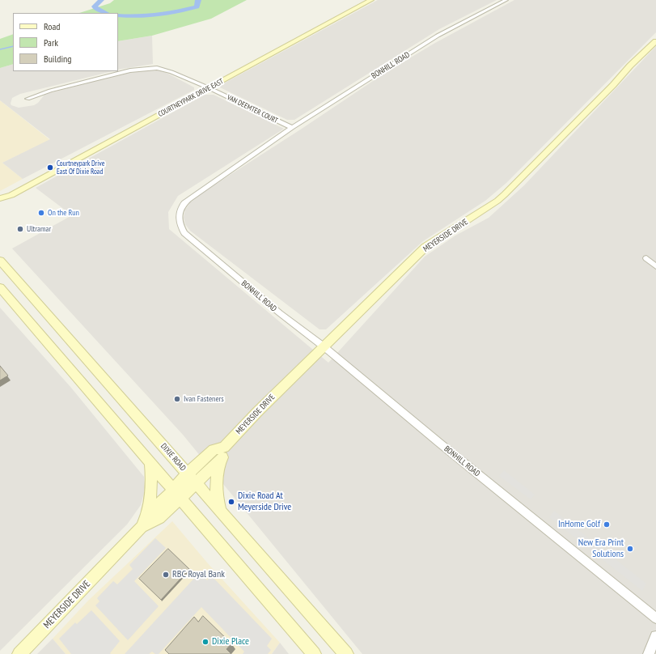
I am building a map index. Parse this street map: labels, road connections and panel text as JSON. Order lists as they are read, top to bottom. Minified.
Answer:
{"streets":{"street":["BONHILL ROAD","COURTNEYPARK DRIVE EAST","VAN DEEMTER COURT","MEYERSIDE DRIVE","DIXIE ROAD"]},"crossings":[["BONHILL ROAD","VAN DEEMTER COURT"],["BONHILL ROAD","MEYERSIDE DRIVE"],["COURTNEYPARK DRIVE EAST","VAN DEEMTER COURT"],["MEYERSIDE DRIVE","DIXIE ROAD"]],"places":["Courtneypark Drive East Of Dixie Road","On the Run","Ultramar","Ivan Fasteners","Dixie Road At Meyerside Drive","InHome Golf","New Era Print Solutions","RBC Royal Bank","Dixie Place"],"legend":["Road","Park","Building"]}
